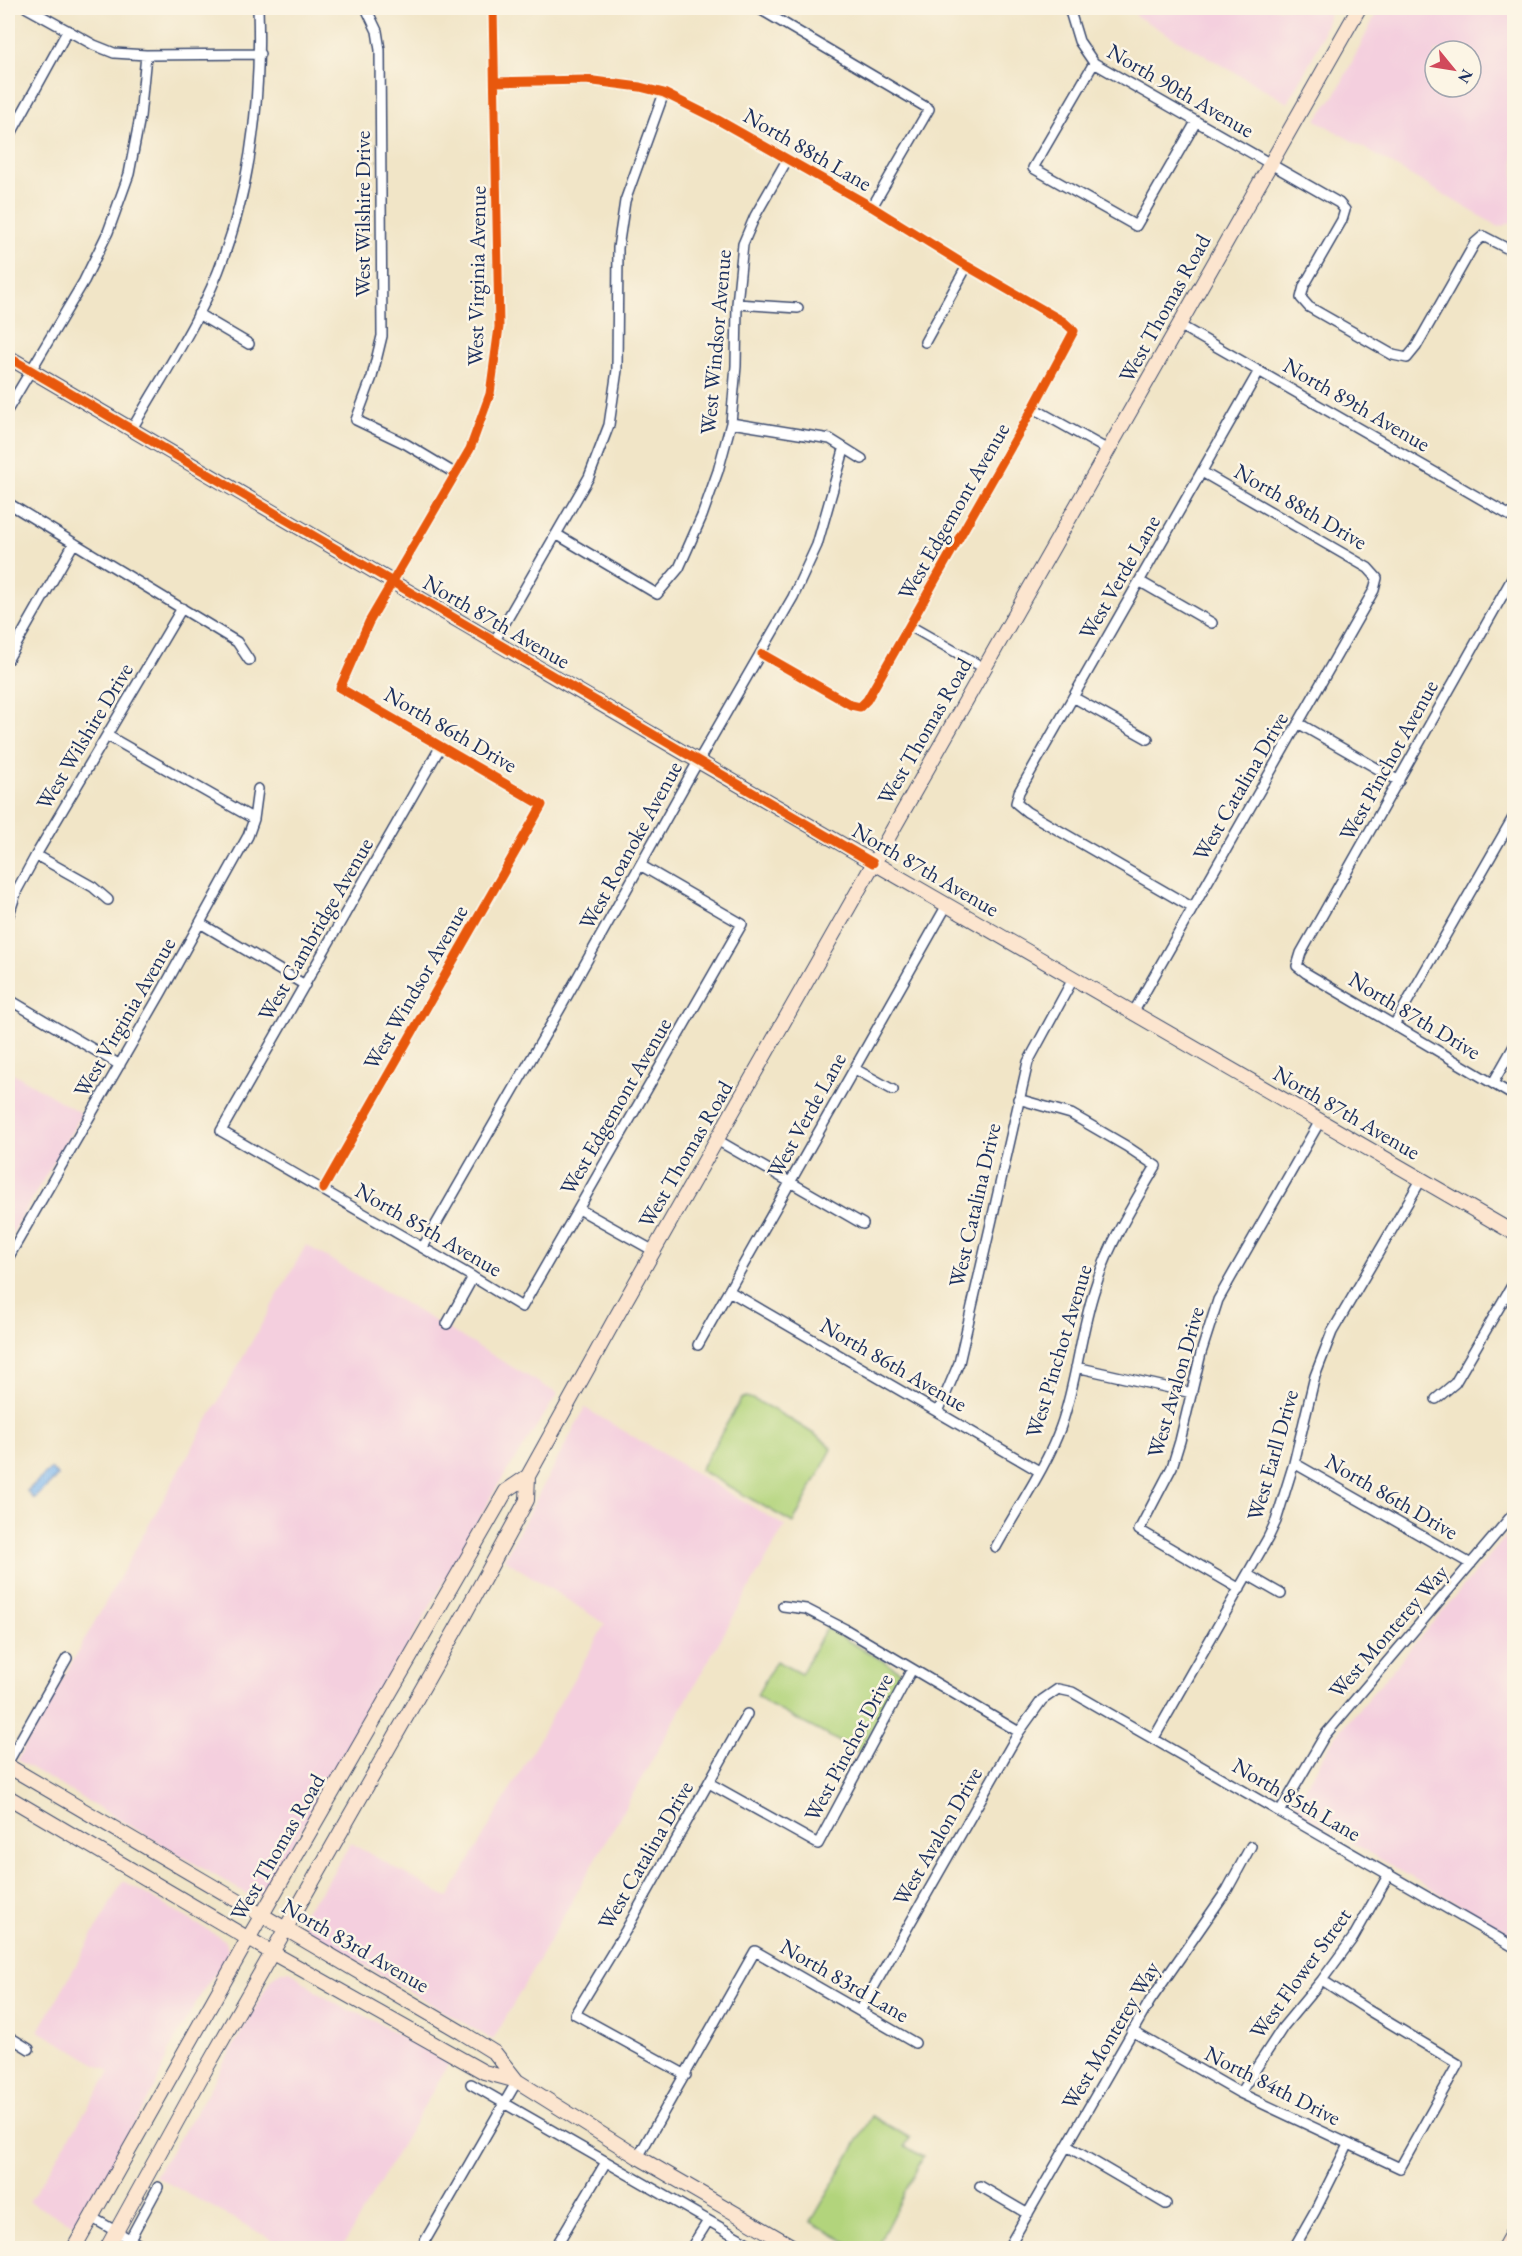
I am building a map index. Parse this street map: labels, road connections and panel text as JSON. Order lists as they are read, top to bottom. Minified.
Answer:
{"streets":{"main road":["West Thomas Road","North 87th Avenue","North 83rd Avenue"],"street":["North 90th Avenue","North 88th Lane","West Wilshire Drive","West Virginia Avenue","West Windsor Avenue","North 89th Avenue","North 88th Drive","West Edgemont Avenue","West Verde Lane","North 86th Drive","West Pinchot Avenue","West Catalina Drive","West Roanoke Avenue","West Cambridge Avenue","North 87th Drive","North 85th Avenue","North 86th Avenue","West Avalon Drive","West Earll Drive","West Monterey Way","West Pinchot Drive","North 85th Lane","West Flower Street","North 83rd Lane","North 84th Drive"]},"crossings":[["North 90th Avenue","West Thomas Road"],["North 88th Lane","West Virginia Avenue"],["North 88th Lane","West Windsor Avenue"],["North 88th Lane","West Edgemont Avenue"],["West Wilshire Drive","West Virginia Avenue"],["West Virginia Avenue","North 87th Avenue"],["West Virginia Avenue","North 86th Drive"],["West Thomas Road","North 89th Avenue"],["West Thomas Road","North 87th Avenue"],["West Thomas Road","North 83rd Avenue"],["West Windsor Avenue","North 86th Drive"],["West Windsor Avenue","North 85th Avenue"],["North 89th Avenue","West Verde Lane"],["North 88th Drive","West Verde Lane"],["North 88th Drive","West Catalina Drive"],["West Edgemont Avenue","West Roanoke Avenue"],["West Edgemont Avenue","North 85th Avenue"],["West Verde Lane","North 87th Avenue"],["West Verde Lane","West Catalina Drive"],["West Verde Lane","North 86th Avenue"],["North 87th Avenue","West Catalina Drive"],["North 87th Avenue","West Roanoke Avenue"],["North 87th Avenue","West Avalon Drive"],["North 87th Avenue","West Earll Drive"],["North 86th Drive","West Cambridge Avenue"],["North 86th Drive","West Earll Drive"],["North 86th Drive","West Monterey Way"],["West Pinchot Avenue","West Catalina Drive"],["West Pinchot Avenue","North 87th Drive"],["West Pinchot Avenue","North 86th Avenue"],["West Catalina Drive","North 86th Avenue"],["West Catalina Drive","West Pinchot Drive"],["West Catalina Drive","North 83rd Lane"],["West Roanoke Avenue","North 85th Avenue"],["West Cambridge Avenue","North 85th Avenue"],["West Avalon Drive","West Earll Drive"],["West Avalon Drive","North 85th Lane"],["West Avalon Drive","North 83rd Lane"],["West Earll Drive","North 85th Lane"],["West Monterey Way","North 85th Lane"],["West Monterey Way","North 84th Drive"],["North 85th Lane","West Flower Street"],["West Flower Street","North 84th Drive"]],"north":"bottom right"}
